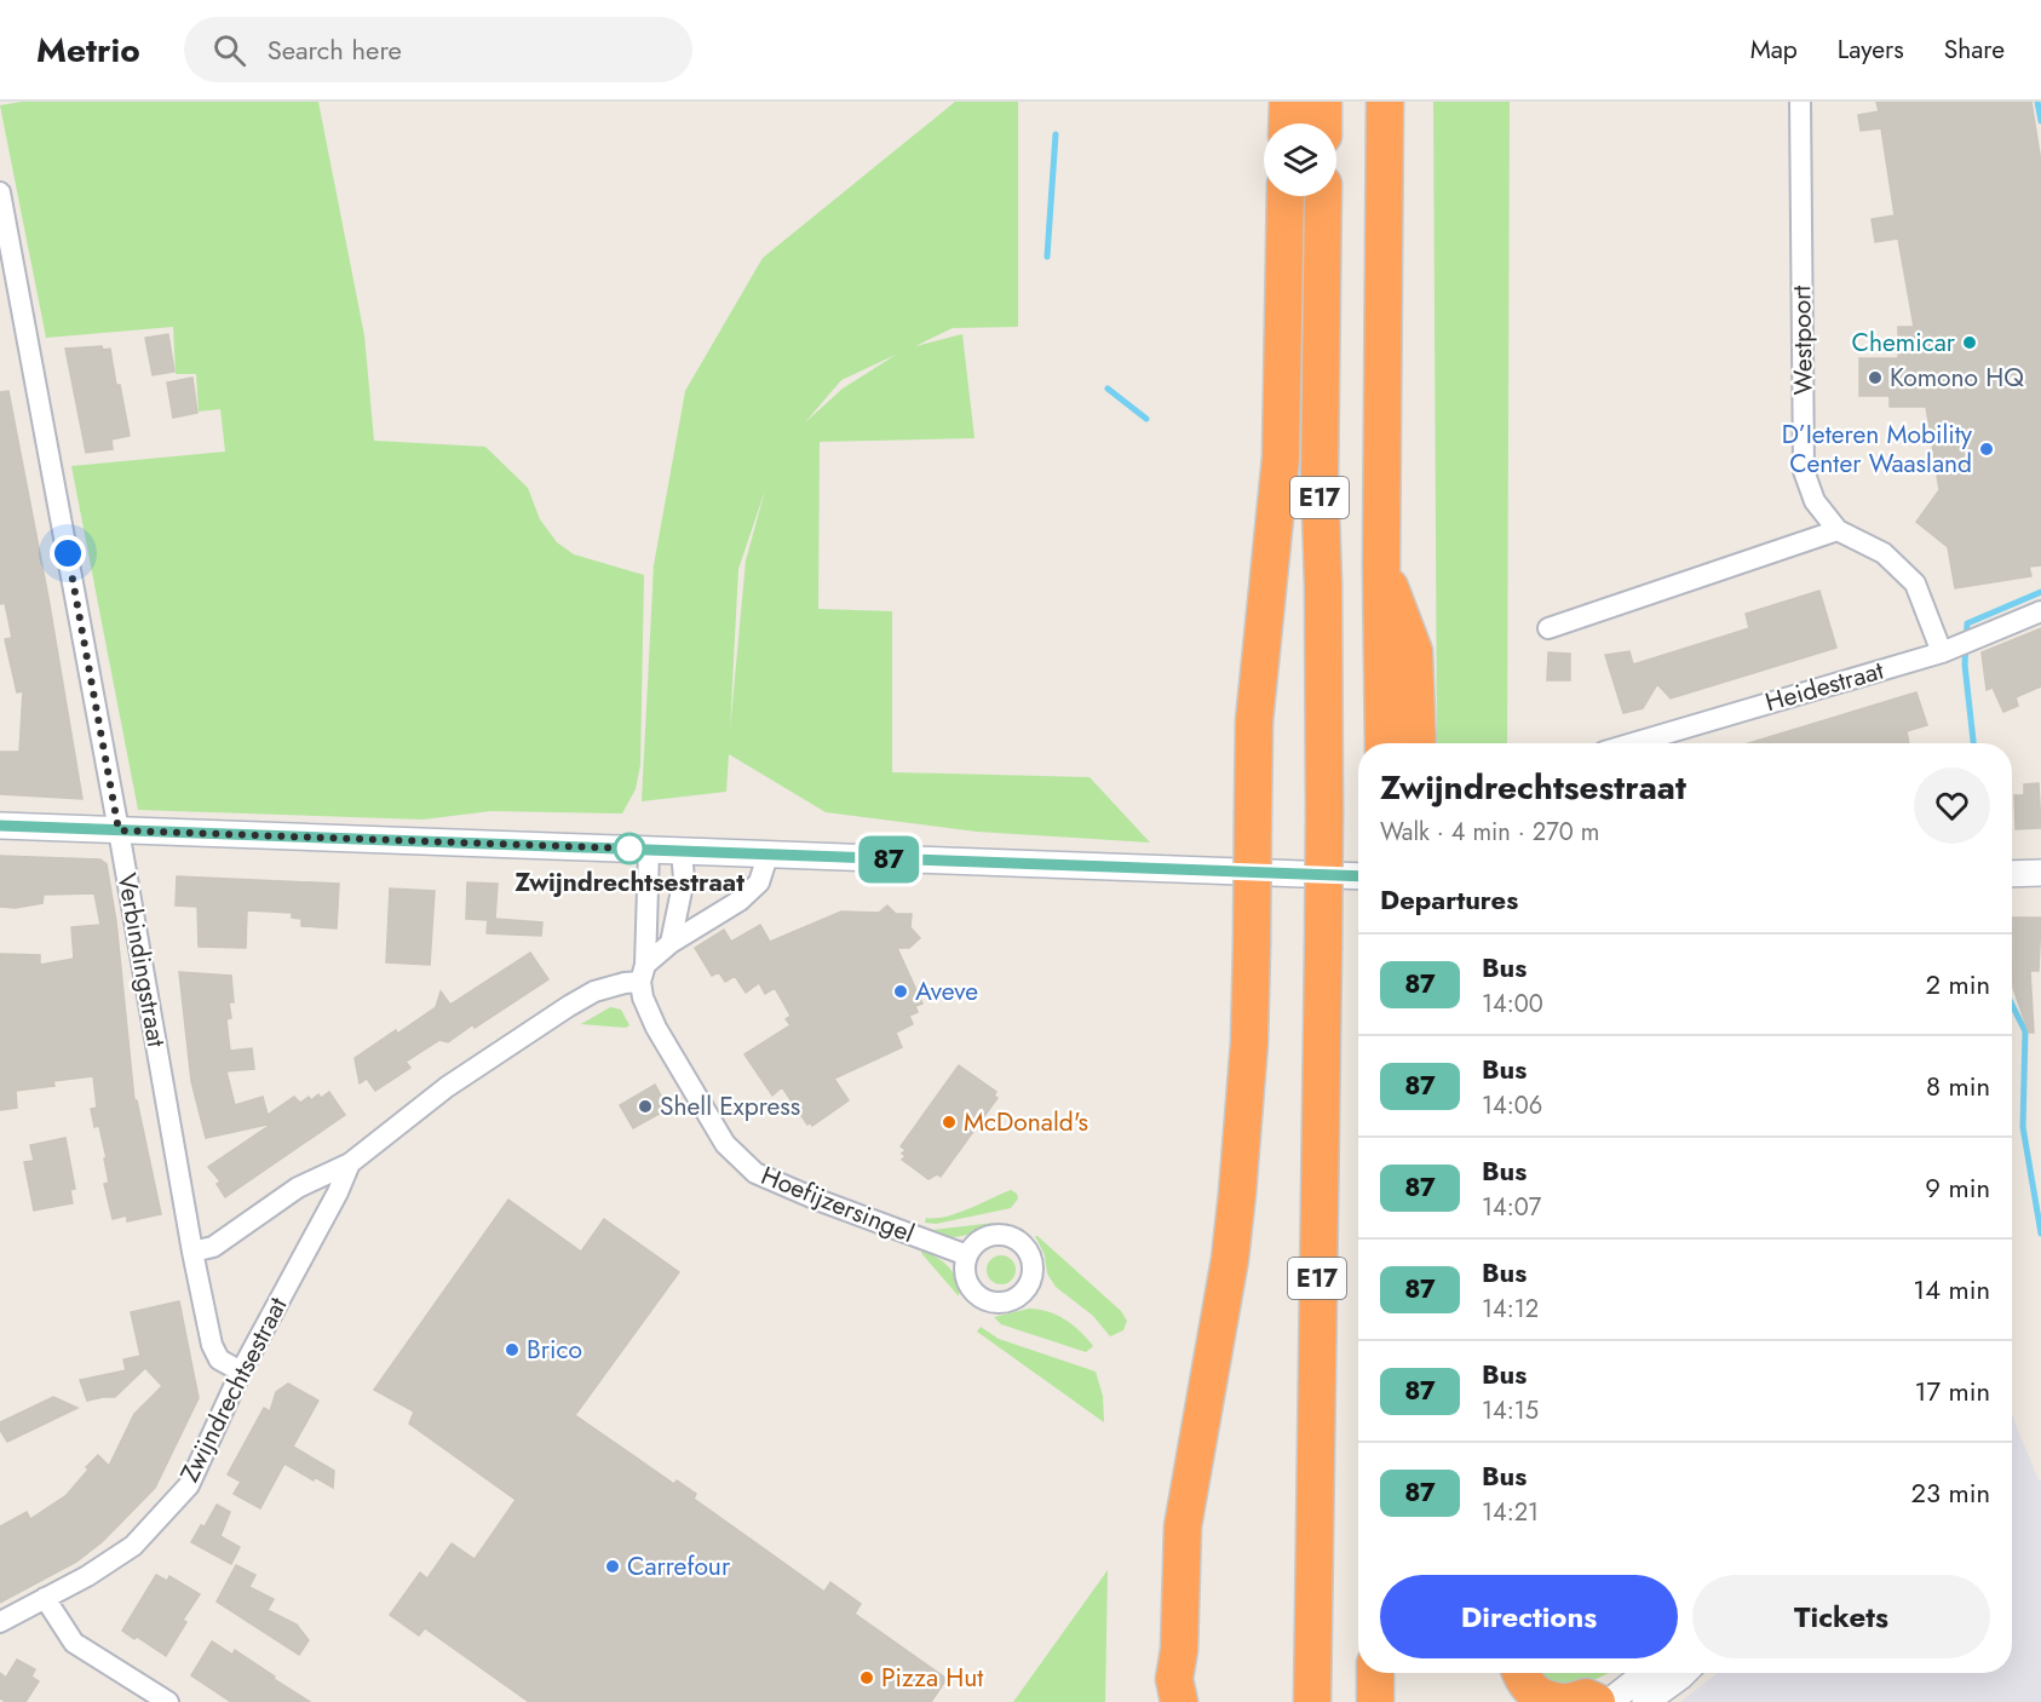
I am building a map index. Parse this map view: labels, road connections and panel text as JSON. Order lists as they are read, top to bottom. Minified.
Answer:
{"streets":{"highway":["E17"],"street":["Westpoort","Heidestraat","Verbindingstraat","Hoefijzersingel","Zwijndrechtsestraat"]},"crossings":[["Westpoort","Heidestraat"],["Verbindingstraat","Zwijndrechtsestraat"],["Hoefijzersingel","Zwijndrechtsestraat"]],"places":["Chemicar","Komono HQ","D’Ieteren Mobility Center Waasland","Zwijndrechtsestraat","Aveve","Shell Express","McDonald's","Brico","Carrefour","Pizza Hut"],"lines":["bus line 87"],"page":{"header":"Metrio","search":"Search here","nav":["Map","Layers","Share"],"on_map":"87","heading":[["Zwijndrechtsestraat","Walk · 4 min · 270 m"],"Departures"],"list":[{"mark":"87","name":"Bus","note":"14:00","value":"2 min"},{"mark":"87","name":"Bus","note":"14:06","value":"8 min"},{"mark":"87","name":"Bus","note":"14:07","value":"9 min"},{"mark":"87","name":"Bus","note":"14:12","value":"14 min"},{"mark":"87","name":"Bus","note":"14:15","value":"17 min"},{"mark":"87","name":"Bus","note":"14:21","value":"23 min"}],"buttons":["Directions","Tickets"]}}
